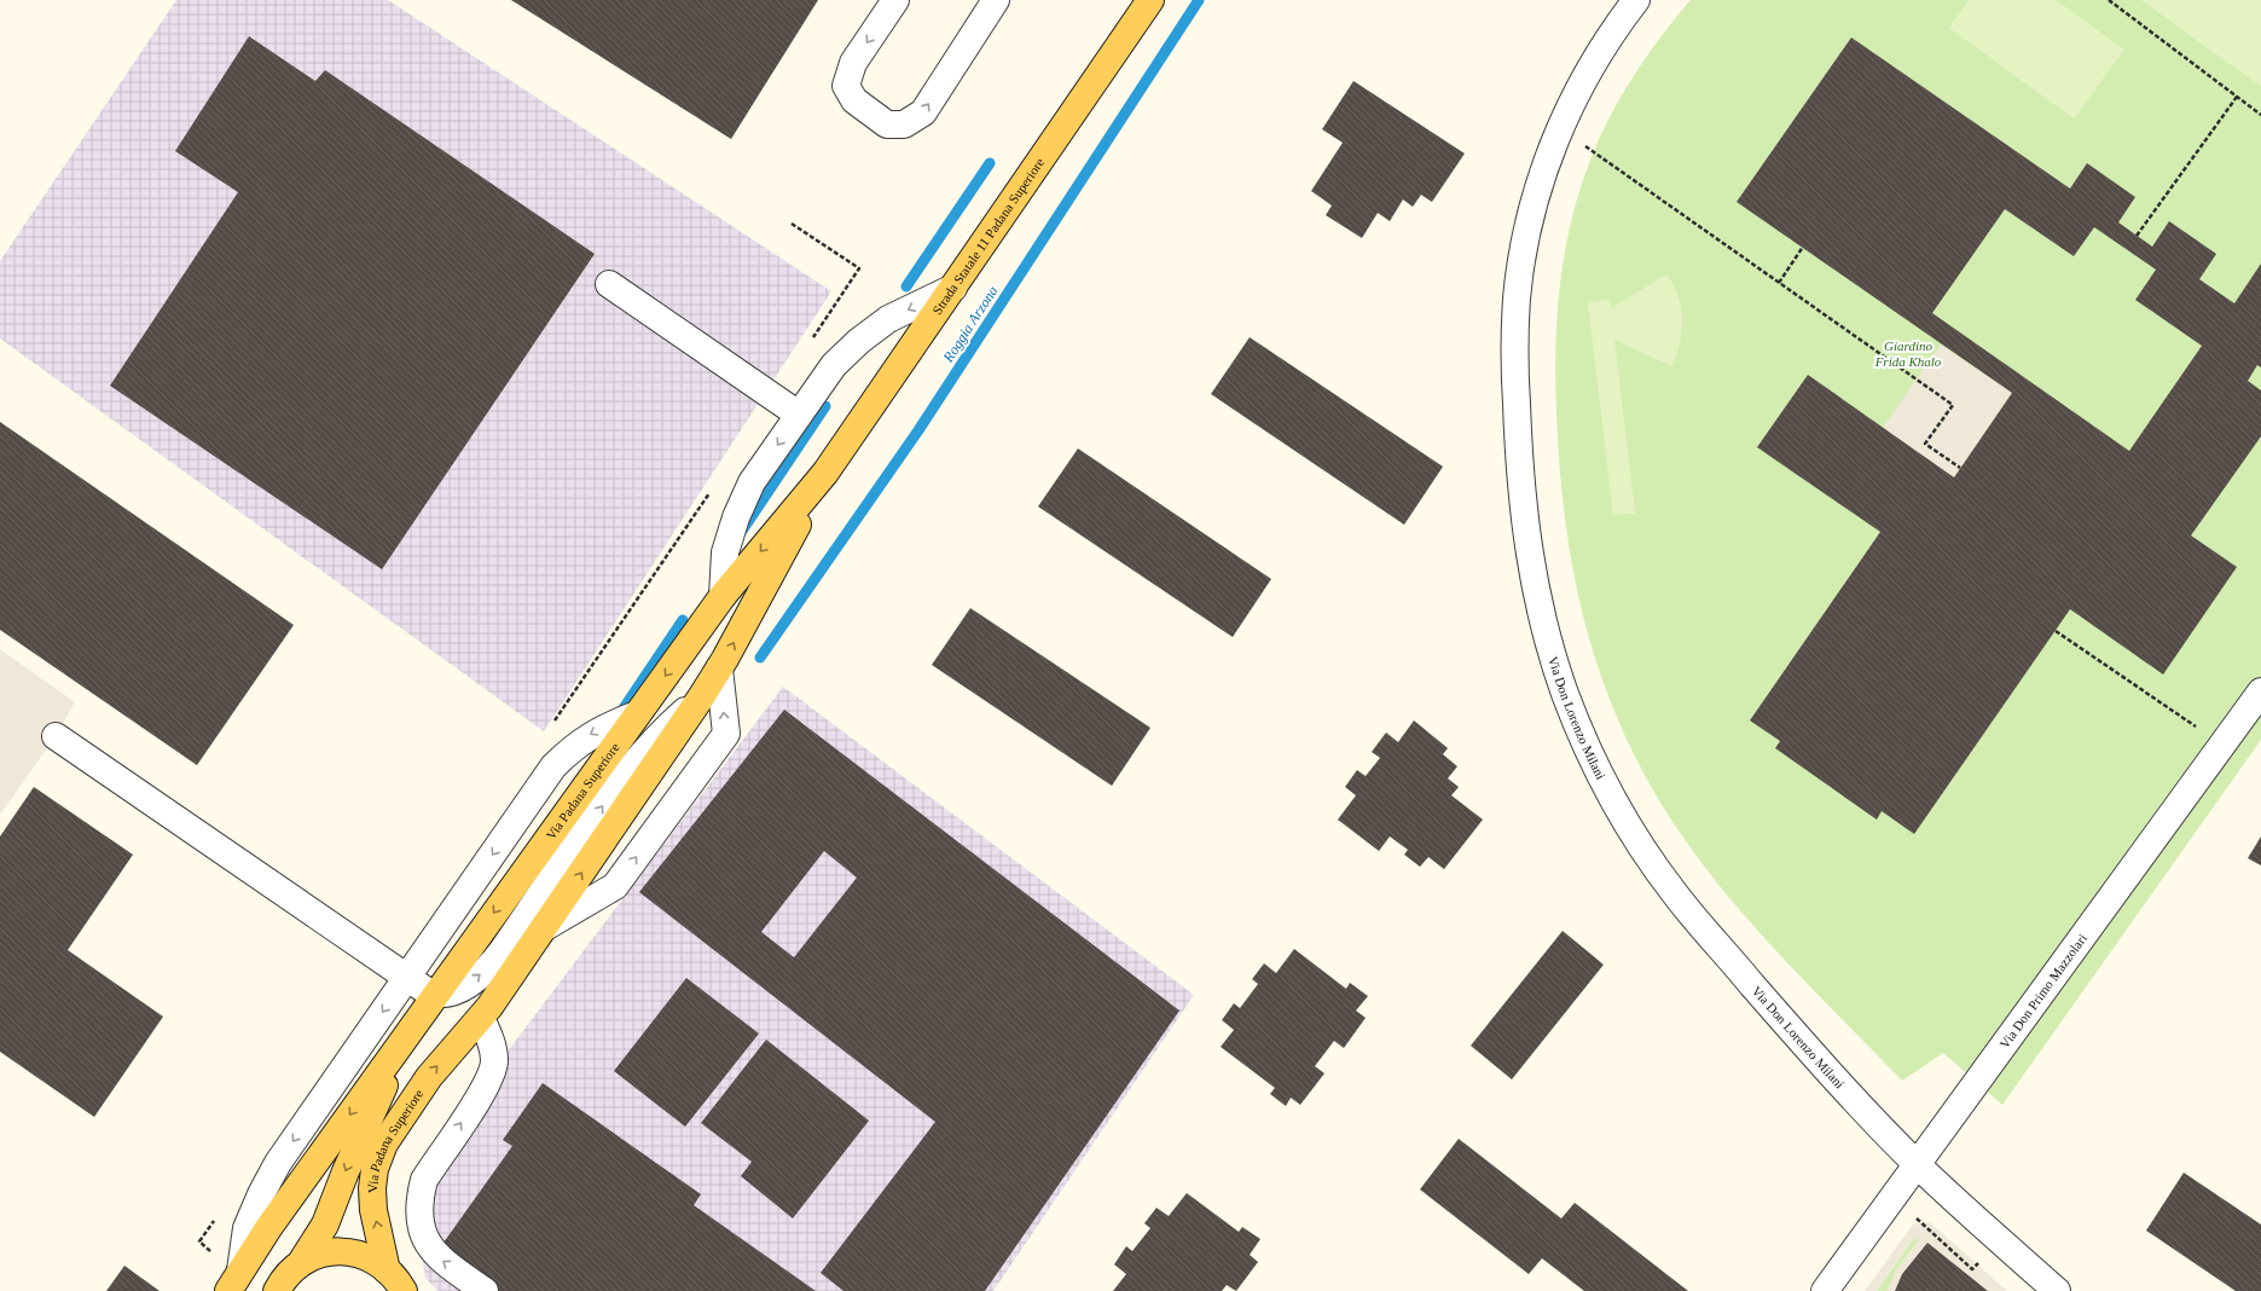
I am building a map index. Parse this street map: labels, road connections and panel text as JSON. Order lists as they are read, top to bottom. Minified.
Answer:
{"streets":{"main road":["Strada Statale 11 Padana Superiore","Via Padana Superiore"],"street":["Via Don Lorenzo Milani","Via Don Primo Mazzolari"]},"crossings":[["Strada Statale 11 Padana Superiore","Via Padana Superiore"],["Via Don Lorenzo Milani","Via Don Primo Mazzolari"]],"water":["Roggia Arzona"],"parks":["Giardino Frida Khalo"]}
